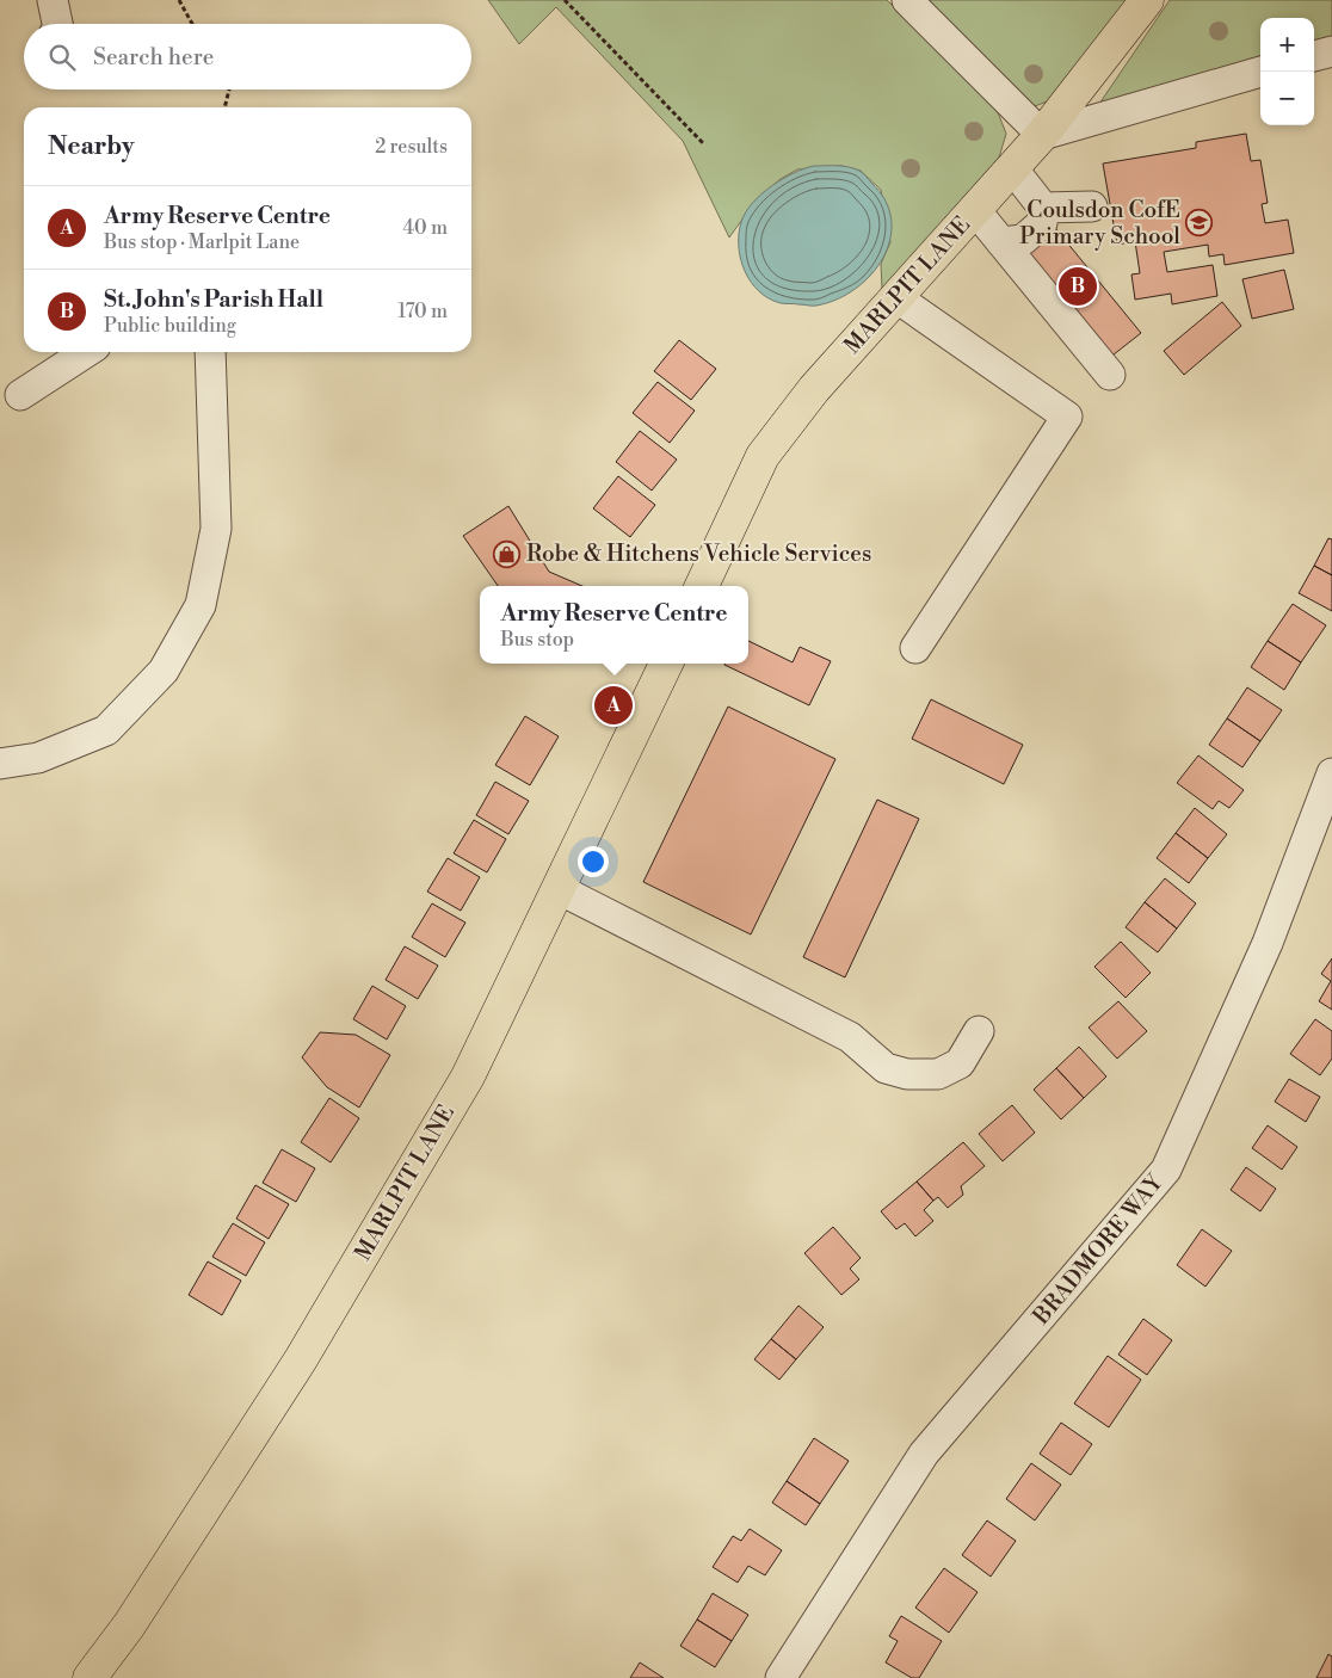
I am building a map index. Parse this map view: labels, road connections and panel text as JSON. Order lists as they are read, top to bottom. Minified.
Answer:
{"streets":{"main road":["MARLPIT LANE"],"street":["BRADMORE WAY"]},"places":{"school or university":["Coulsdon CofE Primary School"],"shop":["Robe & Hitchens Vehicle Services"]},"page":{"map_buttons":["+","−"],"search":"Search here","heading":["Nearby","2 results"],"list":[{"mark":"A","name":"Army Reserve Centre","note":"Bus stop · Marlpit Lane","value":"40 m"},{"mark":"B","name":"St. John's Parish Hall","note":"Public building","value":"170 m"}],"pins":["B","A"],"popup":["Army Reserve Centre","Bus stop"]}}
